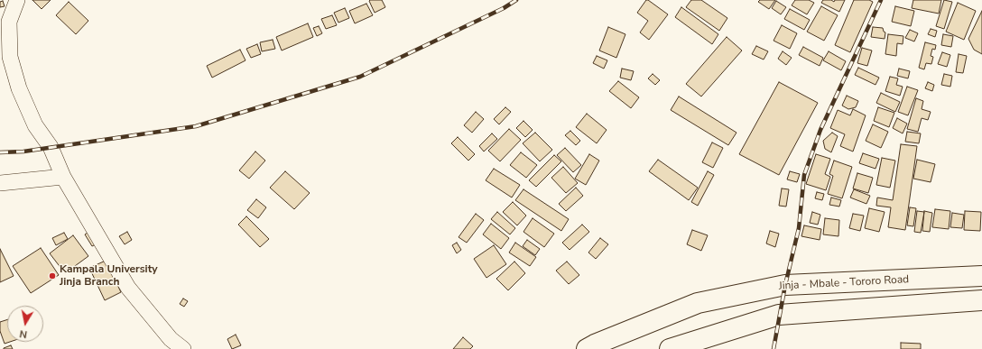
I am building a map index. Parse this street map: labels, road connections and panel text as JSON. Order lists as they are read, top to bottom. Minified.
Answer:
{"streets":{"highway":["Jinja - Mbale - Tororo Road"]},"places":["Kampala University Jinja Branch"],"north":"bottom"}
